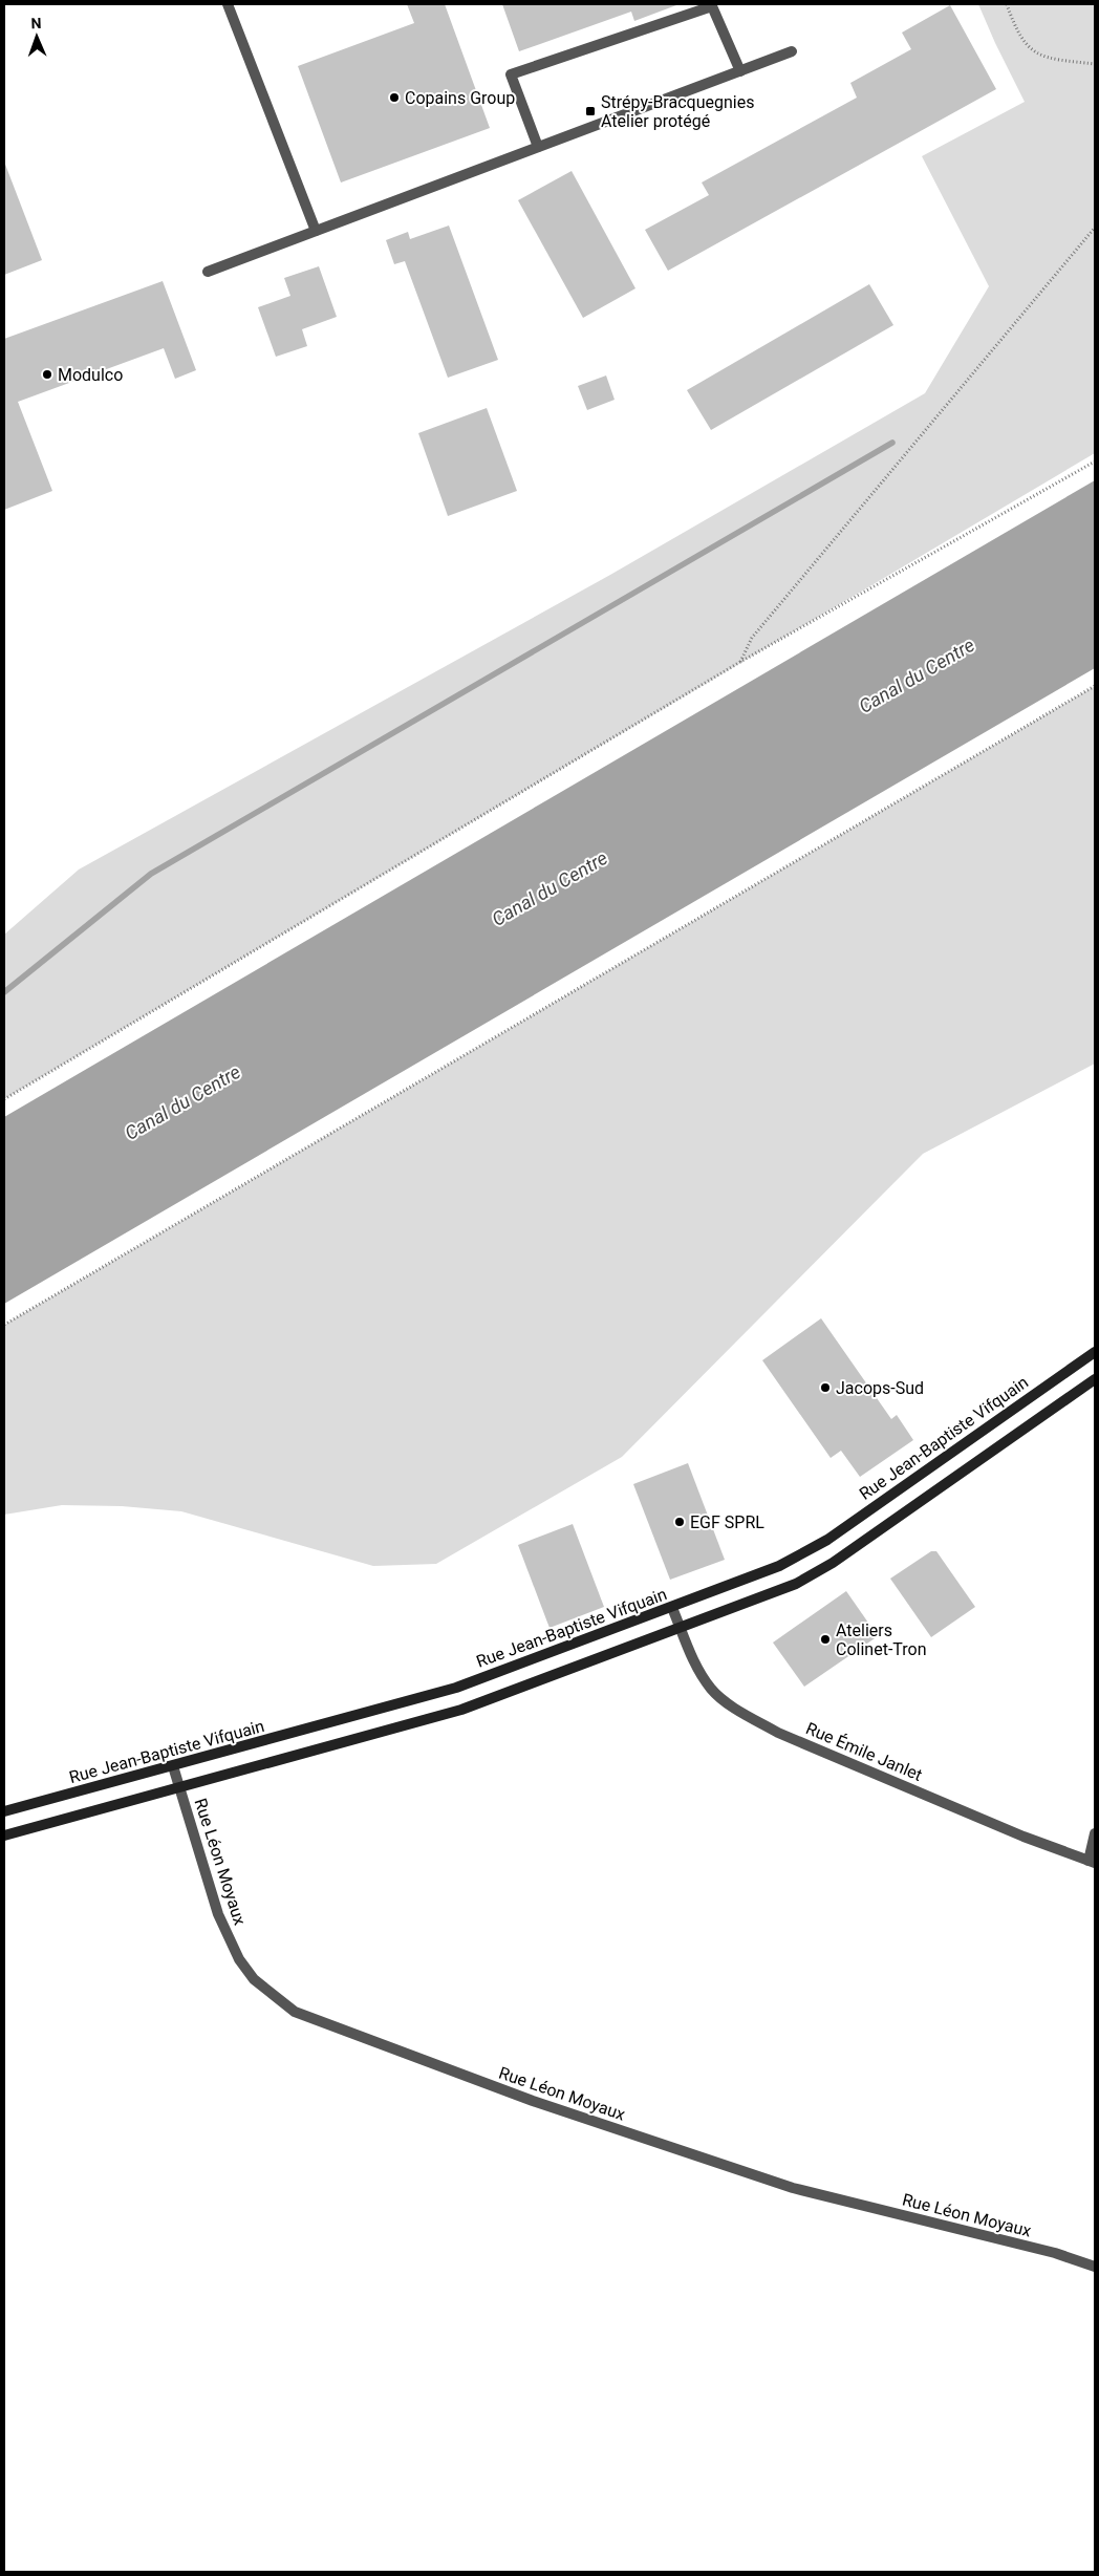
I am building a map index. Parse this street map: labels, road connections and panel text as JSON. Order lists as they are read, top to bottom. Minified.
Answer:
{"streets":{"street":["Rue Jean-Baptiste Vifquain","Rue Émile Janlet","Rue Léon Moyaux"]},"crossings":[["Rue Jean-Baptiste Vifquain","Rue Émile Janlet"],["Rue Jean-Baptiste Vifquain","Rue Léon Moyaux"]],"water":["Canal du Centre"],"places":{"other":["Copains Group","Modulco","Jacops-Sud","EGF SPRL","Ateliers Colinet-Tron"],"transit":["Strépy-Bracquegnies Atelier protégé"]},"north":"top"}
